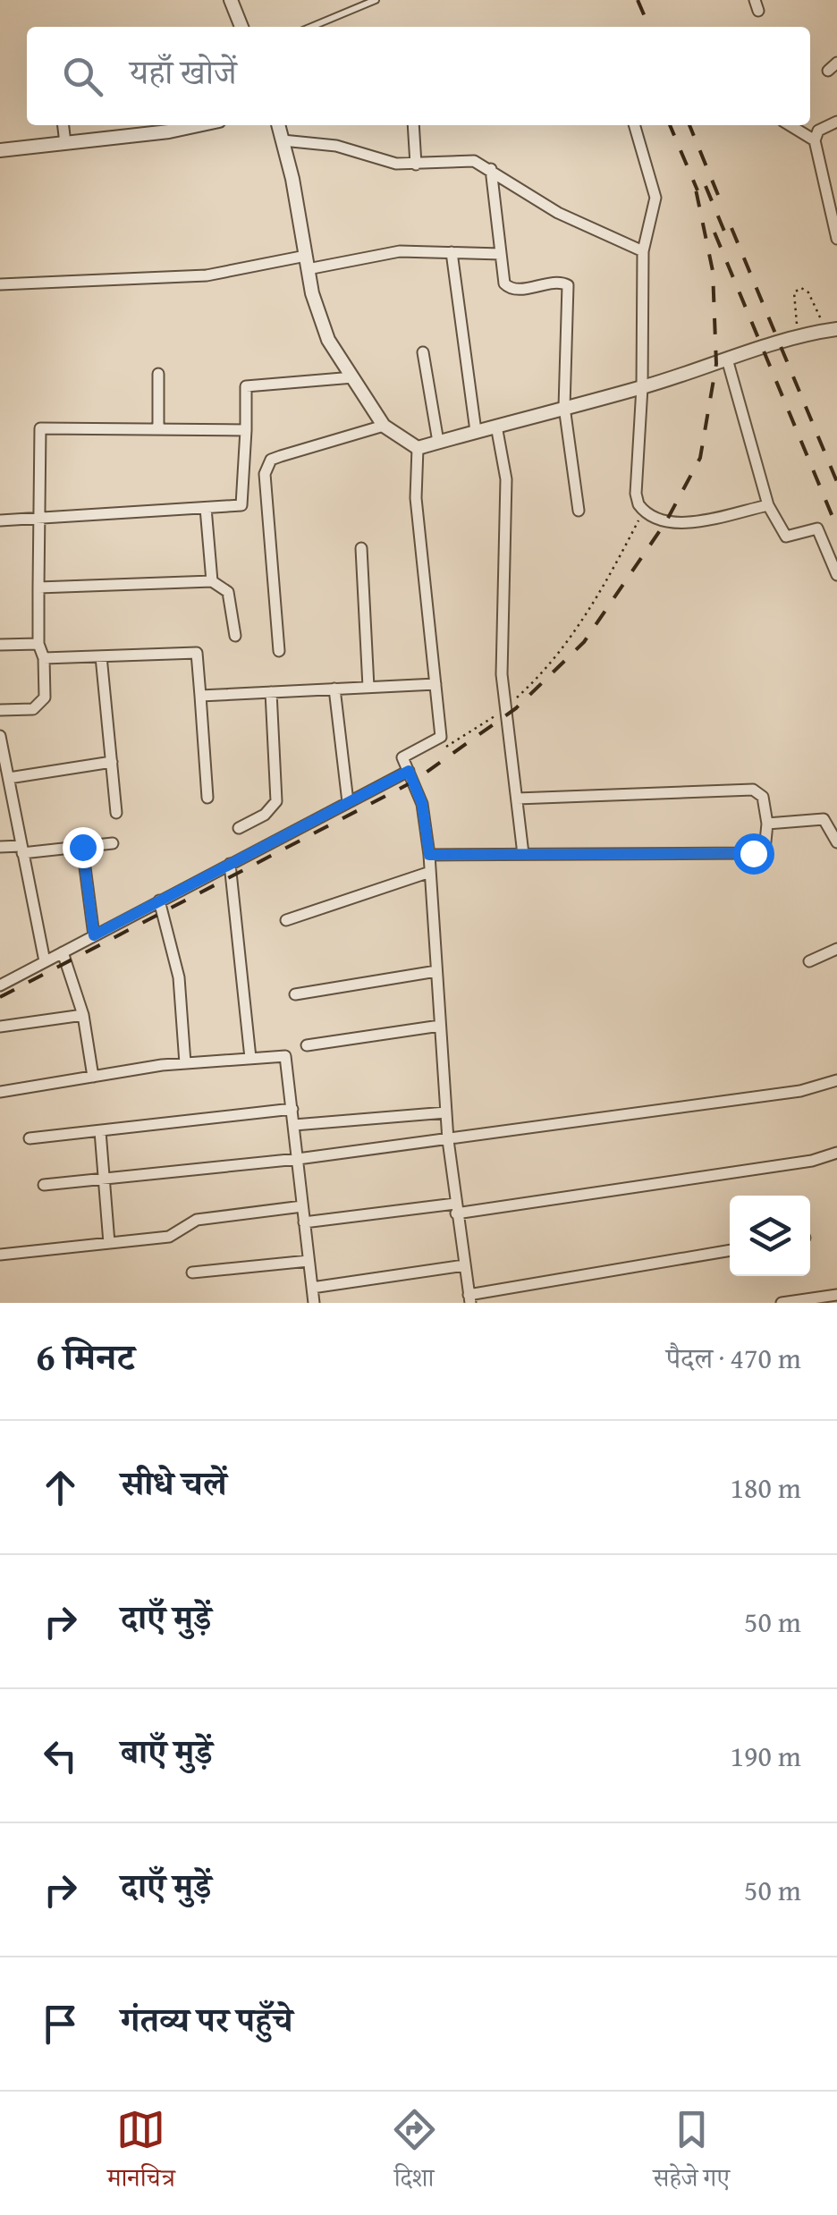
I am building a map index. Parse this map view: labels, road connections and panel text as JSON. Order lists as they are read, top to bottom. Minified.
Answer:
{"page":{"search":"यहाँ खोजें","heading":["6 मिनट","पैदल · 470 m"],"list":[["सीधे चलें","180 m"],["दाएँ मुड़ें","50 m"],["बाएँ मुड़ें","190 m"],["दाएँ मुड़ें","50 m"],"गंतव्य पर पहुँचे"],"nav":["मानचित्र","दिशा","सहेजे गए"]}}
